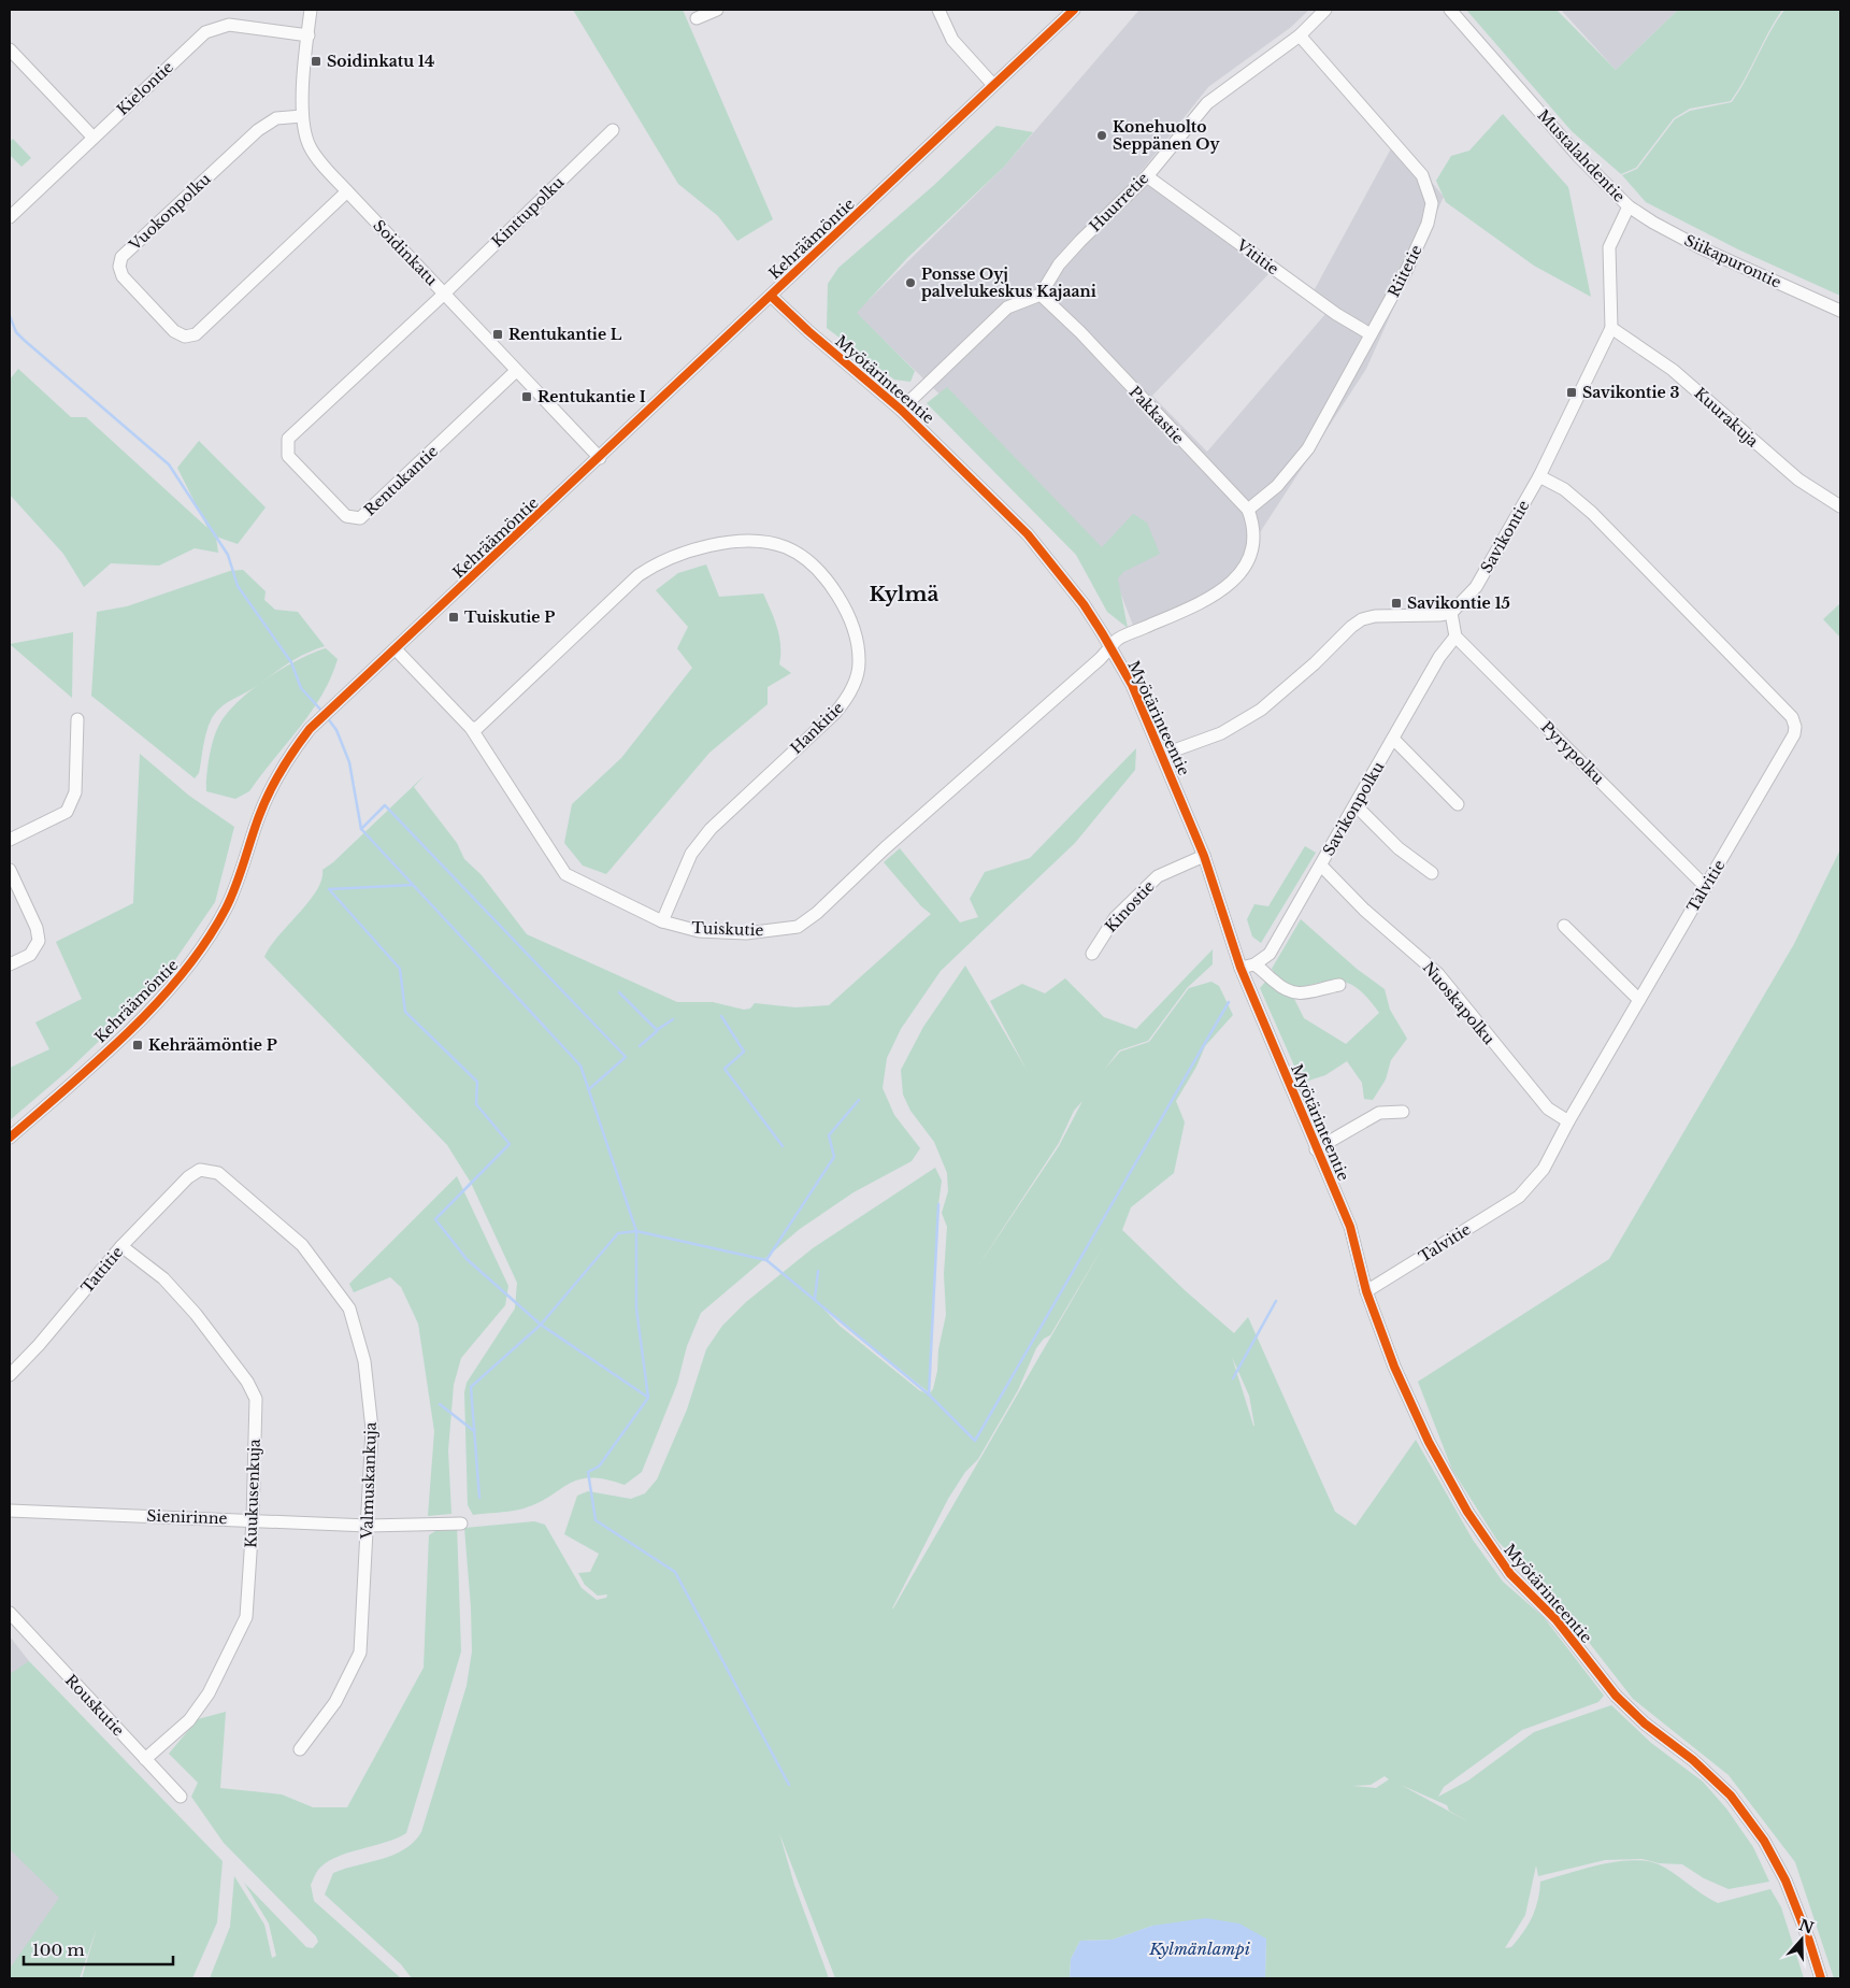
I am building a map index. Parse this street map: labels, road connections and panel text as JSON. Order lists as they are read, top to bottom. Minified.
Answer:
{"streets":{"street":["Kielontie","Mustalahdentie","Huurretie","Vuokonpolku","Kinttupolku","Kehräämöntie","Soidinkatu","Vititie","Siikapurontie","Riitetie","Myötärinteentie","Pakkastie","Kuurakuja","Rentukantie","Savikontie","Hankitie","Pyrypolku","Savikonpolku","Talvitie","Kinostie","Tuiskutie","Nuoskapolku","Tattitie","Valmuskankuja","Kuukusenkuja","Sienirinne","Rouskutie"]},"crossings":[["Kielontie","Soidinkatu"],["Mustalahdentie","Siikapurontie"],["Mustalahdentie","Kuurakuja"],["Mustalahdentie","Savikontie"],["Huurretie","Vititie"],["Huurretie","Riitetie"],["Huurretie","Pakkastie"],["Vuokonpolku","Soidinkatu"],["Kinttupolku","Soidinkatu"],["Kinttupolku","Rentukantie"],["Kehräämöntie","Soidinkatu"],["Kehräämöntie","Myötärinteentie"],["Kehräämöntie","Tuiskutie"],["Soidinkatu","Rentukantie"],["Vititie","Riitetie"],["Riitetie","Pakkastie"],["Myötärinteentie","Talvitie"],["Myötärinteentie","Kinostie"],["Myötärinteentie","Tuiskutie"],["Kuurakuja","Savikontie"],["Savikontie","Talvitie"],["Hankitie","Tuiskutie"],["Pyrypolku","Savikonpolku"],["Pyrypolku","Talvitie"],["Savikonpolku","Nuoskapolku"],["Talvitie","Nuoskapolku"],["Tattitie","Valmuskankuja"],["Tattitie","Kuukusenkuja"],["Valmuskankuja","Sienirinne"],["Kuukusenkuja","Sienirinne"],["Kuukusenkuja","Rouskutie"]],"districts":["Kylmä"],"water":["Kylmänlampi"],"places":{"transit":["Soidinkatu 14","Rentukantie L","Savikontie 3","Rentukantie I","Savikontie 15","Tuiskutie P","Kehräämöntie P"],"other":["Konehuolto Seppänen Oy","Ponsse Oyj palvelukeskus Kajaani"]},"scale_bar":"100 m","north":"top"}
